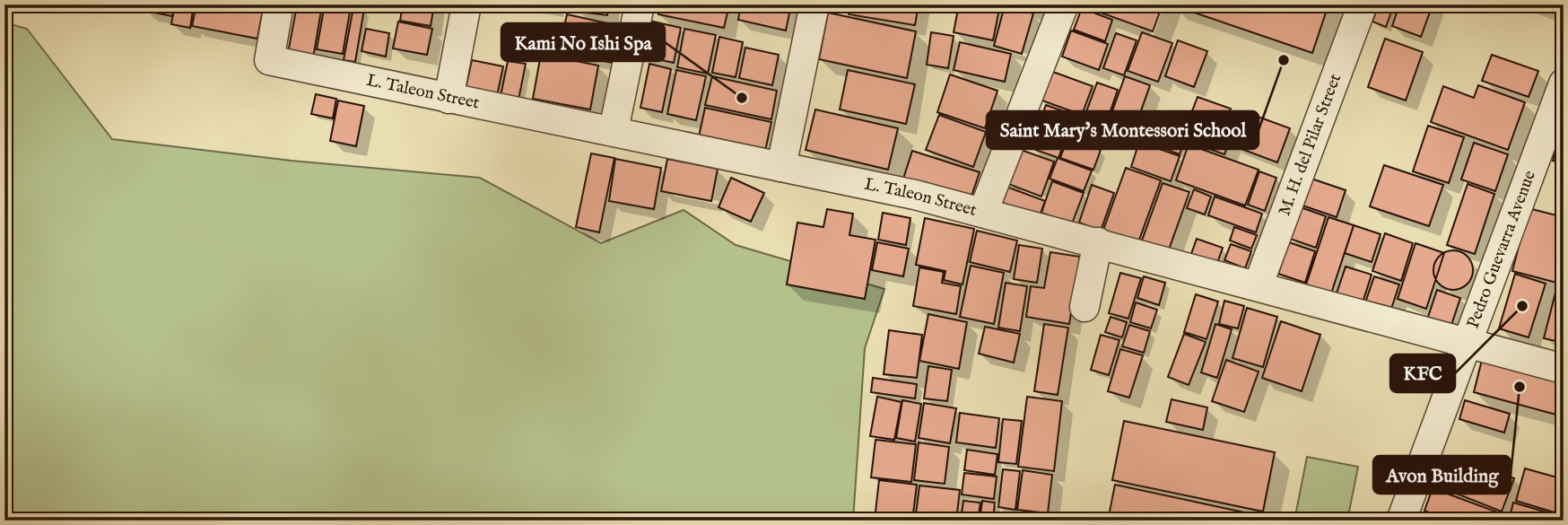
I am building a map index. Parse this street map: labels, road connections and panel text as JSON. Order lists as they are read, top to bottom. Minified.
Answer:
{"streets":{"street":["L. Taleon Street","M. H. del Pilar Street","Pedro Guevarra Avenue"]},"crossings":[["L. Taleon Street","M. H. del Pilar Street"],["L. Taleon Street","Pedro Guevarra Avenue"]],"places":["Saint Mary's Montessori School","Kami No Ishi Spa","KFC","Avon Building"]}
